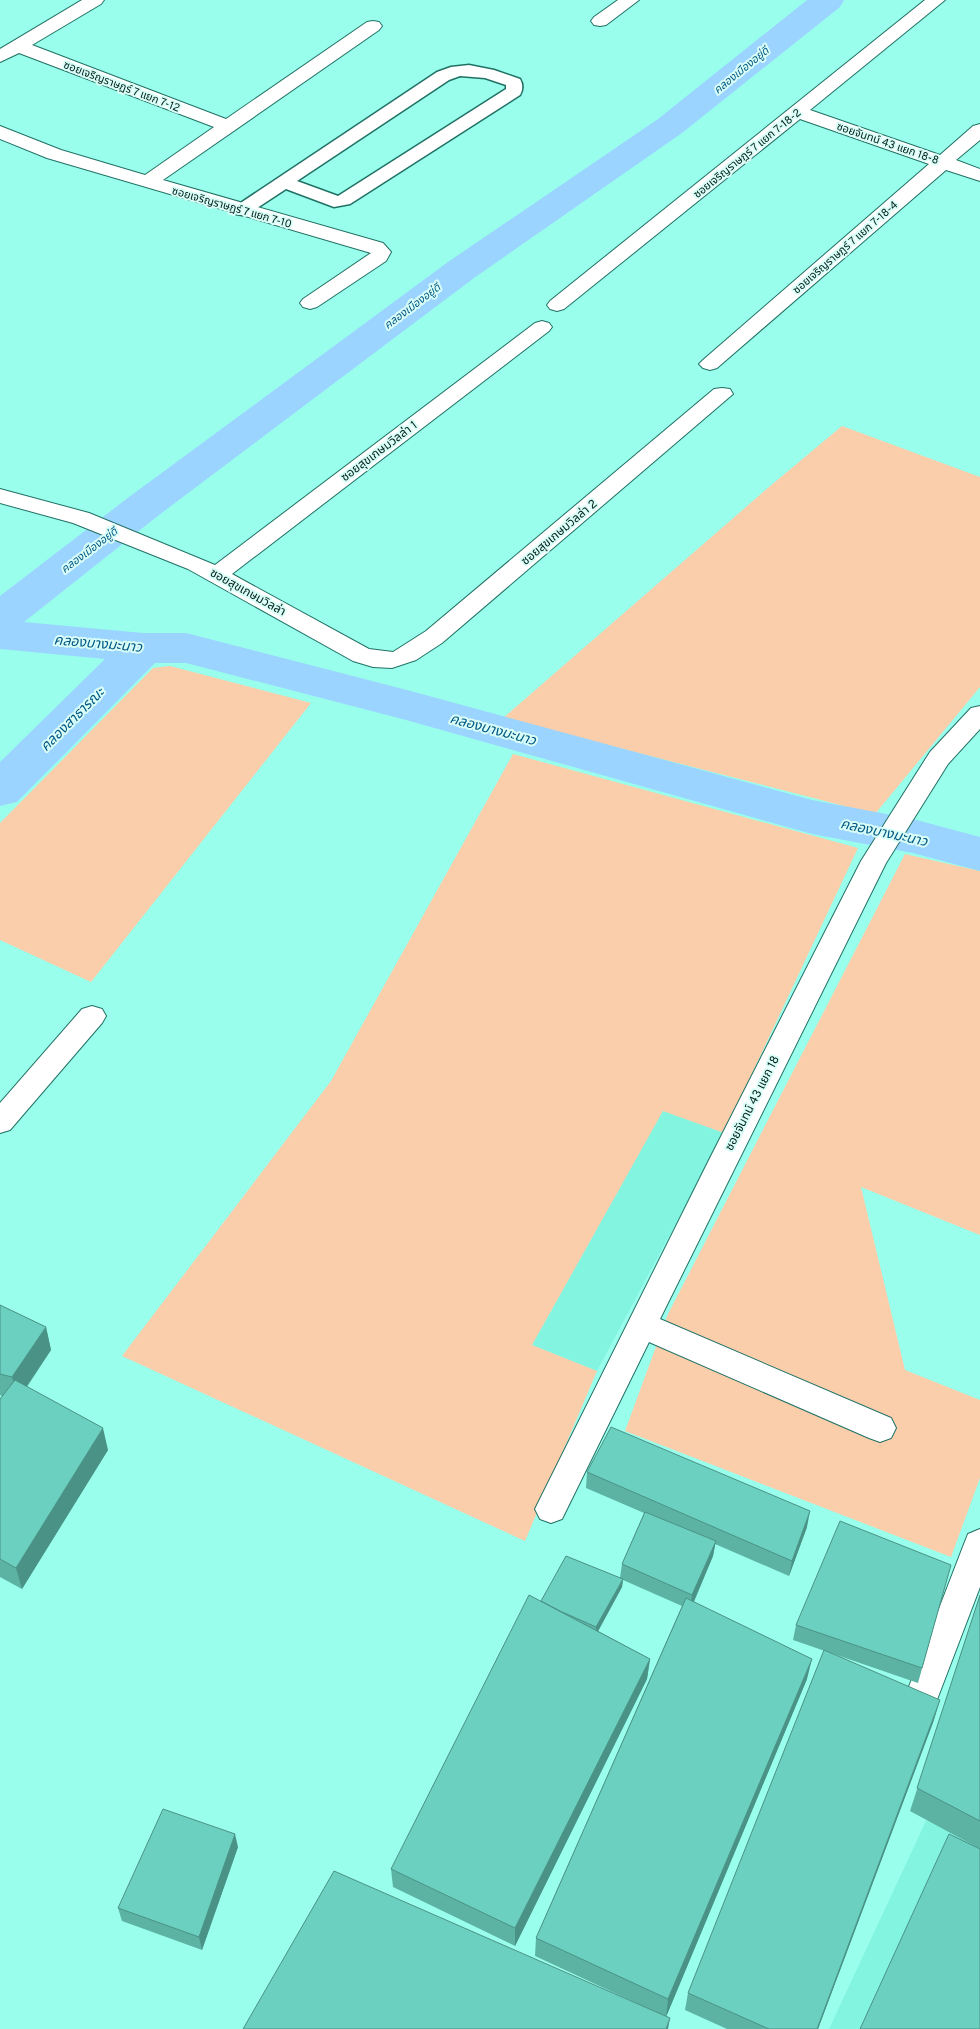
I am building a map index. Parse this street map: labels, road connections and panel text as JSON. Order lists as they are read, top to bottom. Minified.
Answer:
{"streets":{"street":["ซอยเจริญราษฎร์ 7 แยก 7-12","ซอยจันทน์ 43 แยก 18-8","ซอยเจริญราษฎร์ 7 แยก 7-18-2","ซอยเจริญราษฎร์ 7 แยก 7-10","ซอยเจริญราษฎร์ 7 แยก 7-18-4","ซอยสุขเกษมวิลล่า 1","ซอยสุขเกษมวิลล่า 2","ซอยสุขเกษมวิลล่า","ซอยจันทน์ 43 แยก 18"]},"crossings":[["ซอยจันทน์ 43 แยก 18-8","ซอยเจริญราษฎร์ 7 แยก 7-18-2"],["ซอยจันทน์ 43 แยก 18-8","ซอยเจริญราษฎร์ 7 แยก 7-18-4"],["ซอยสุขเกษมวิลล่า 1","ซอยสุขเกษมวิลล่า"],["ซอยสุขเกษมวิลล่า 2","ซอยสุขเกษมวิลล่า"]],"water":["คลองเมืองอยู่ดี","คลองบางมะนาว","คลองสาธารณะ"]}
